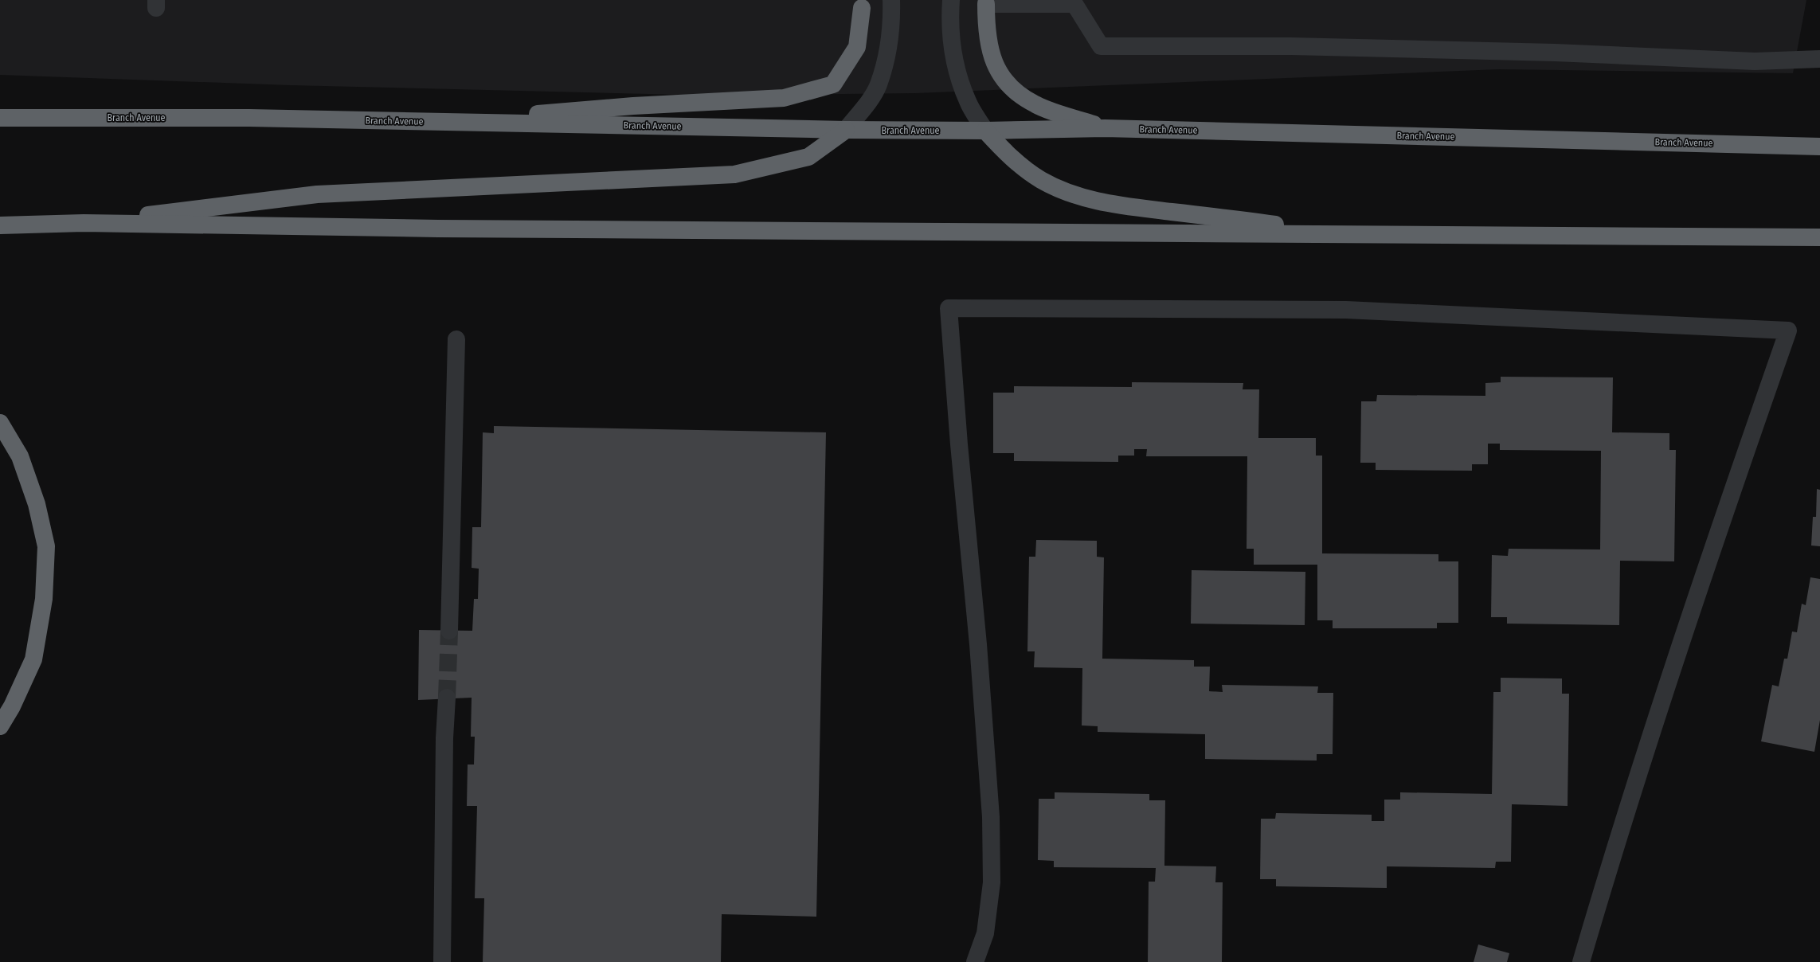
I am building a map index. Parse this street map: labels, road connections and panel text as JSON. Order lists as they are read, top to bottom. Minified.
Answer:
{"streets":{"highway":["Branch Avenue"]}}
